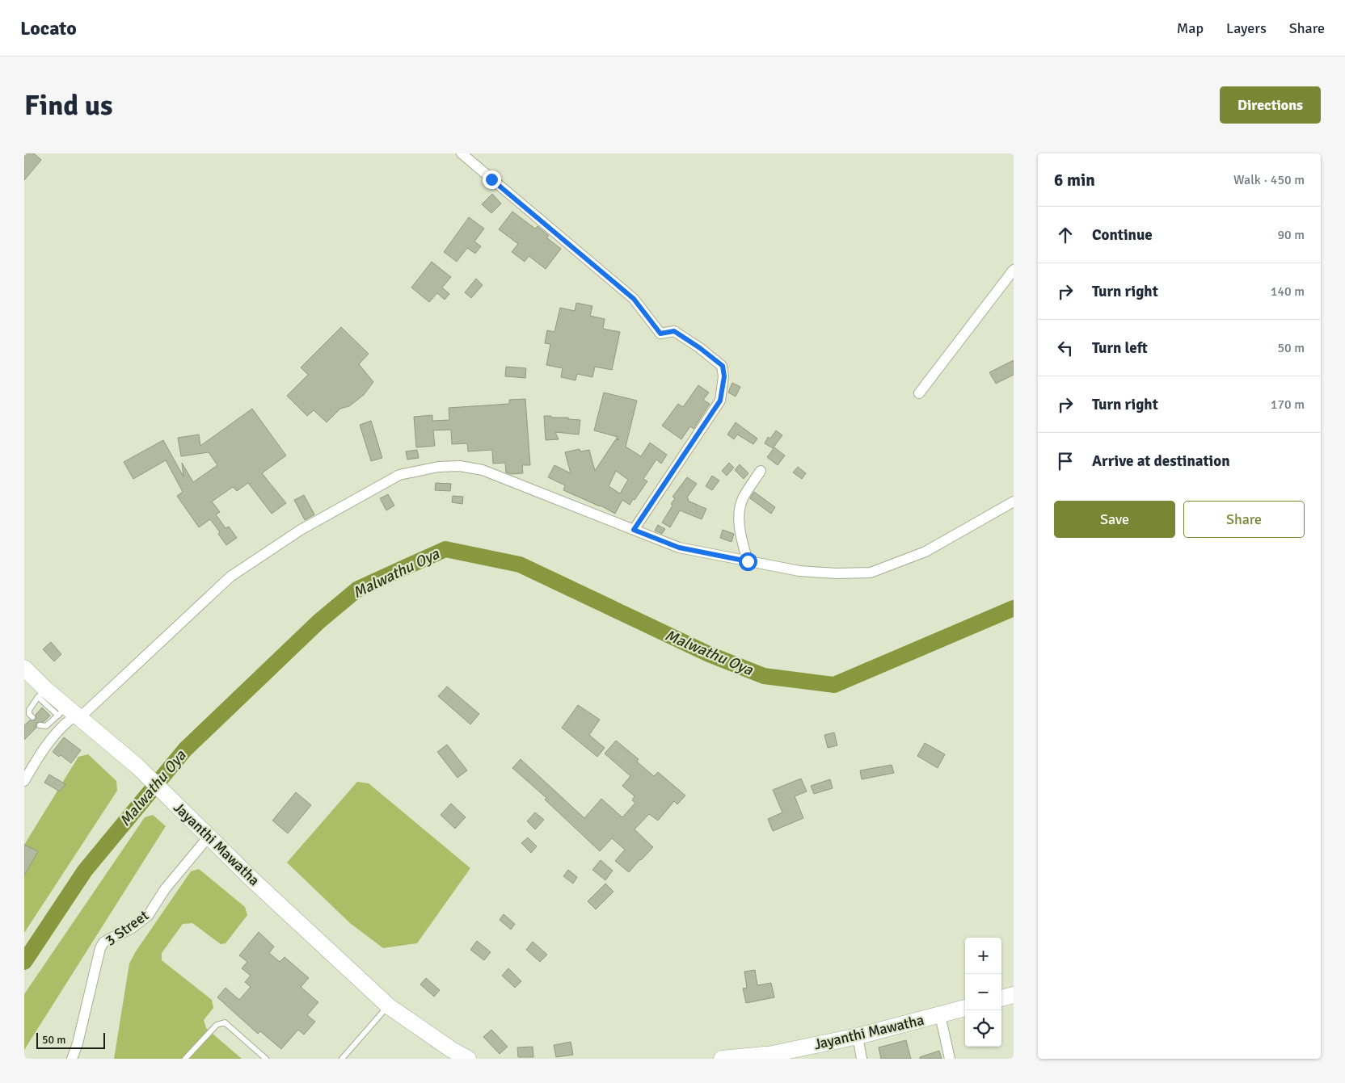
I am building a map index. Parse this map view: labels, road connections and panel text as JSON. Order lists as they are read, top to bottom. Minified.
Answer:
{"streets":{"highway":["Jayanthi Mawatha"],"street":["3 Street"]},"crossings":[["Jayanthi Mawatha","3 Street"]],"water":["Malwathu Oya"],"scale_bar":"50 m","page":{"header":"Locato","nav":["Map","Layers","Share"],"buttons":["Directions",["Save","Share"]],"title":"Find us","heading":["6 min","Walk · 450 m"],"list":[["Continue","90 m"],["Turn right","140 m"],["Turn left","50 m"],["Turn right","170 m"],"Arrive at destination"],"map_buttons":["+","−"],"scale":"50 m"}}
